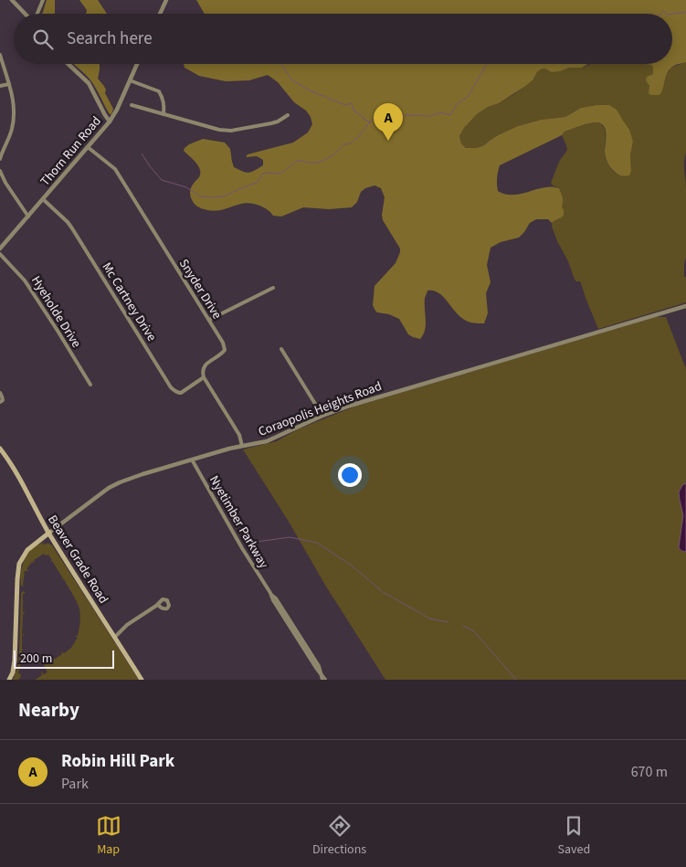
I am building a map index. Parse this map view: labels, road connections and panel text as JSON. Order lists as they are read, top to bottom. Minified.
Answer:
{"streets":{"main road":["Coraopolis Heights Road","Beaver Grade Road"],"street":["Thorn Run Road","Snyder Drive","Mc Cartney Drive","Hyeholde Drive","Nyetimber Parkway"]},"crossings":[["Thorn Run Road","Snyder Drive"],["Thorn Run Road","Mc Cartney Drive"],["Snyder Drive","Mc Cartney Drive"],["Coraopolis Heights Road","Nyetimber Parkway"],["Coraopolis Heights Road","Beaver Grade Road"]],"scale_bar":"200 m","page":{"search":"Search here","pins":"A","scale":"200 m","heading":"Nearby","list":[{"mark":"A","name":"Robin Hill Park","note":"Park","value":"670 m"}],"nav":["Map","Directions","Saved"]}}
